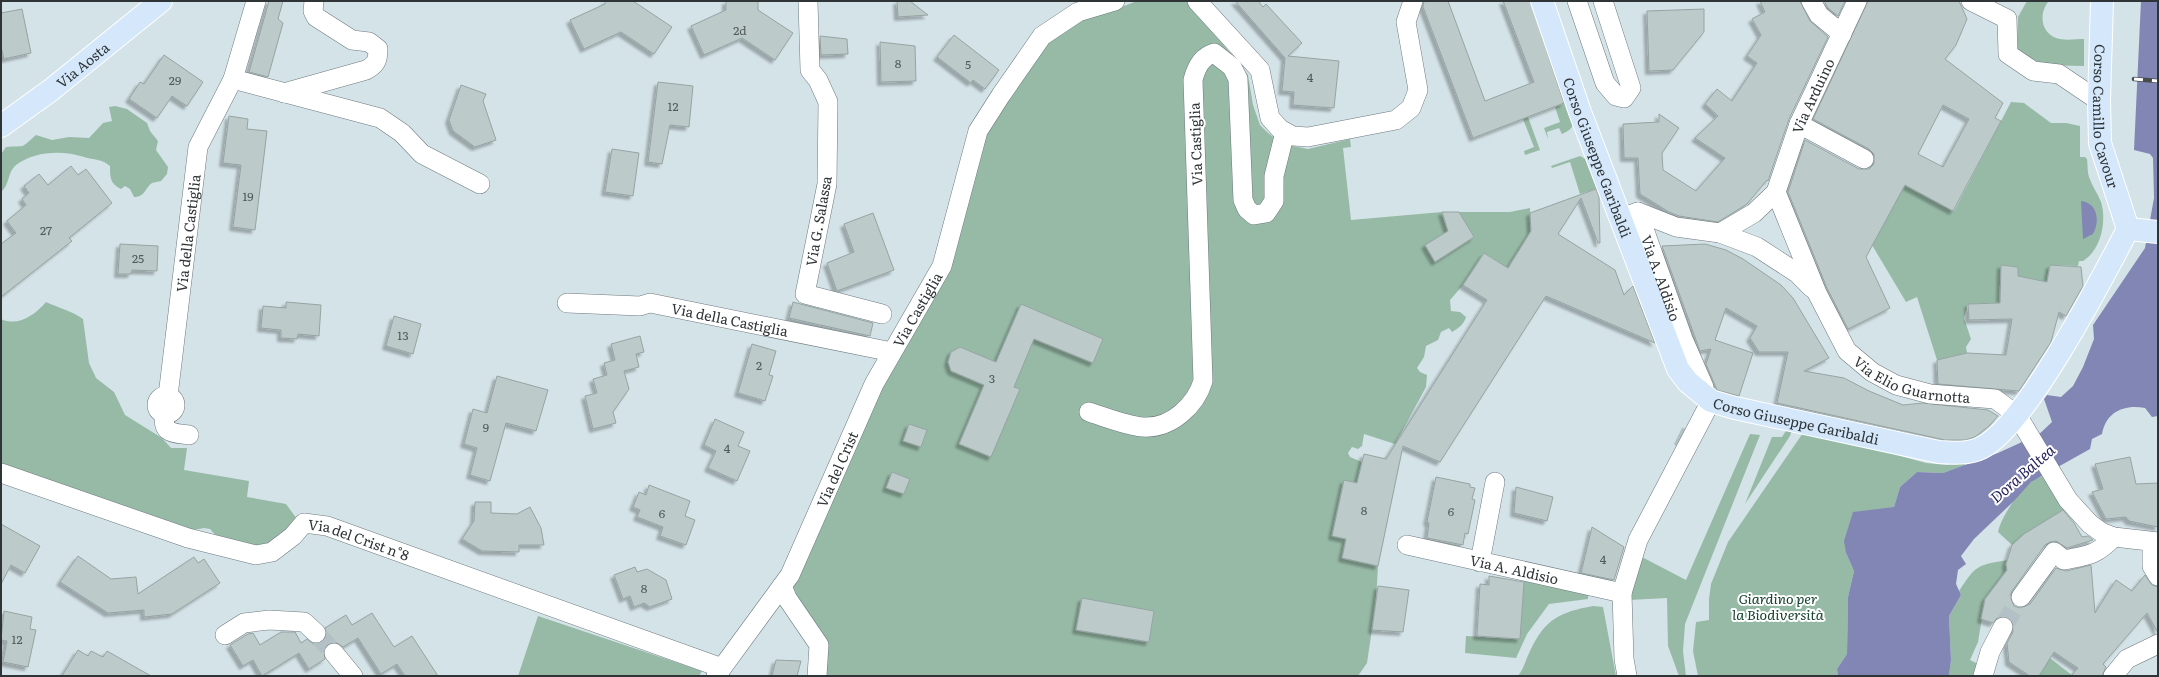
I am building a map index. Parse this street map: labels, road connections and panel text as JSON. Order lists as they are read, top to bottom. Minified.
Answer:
{"streets":{"main road":["Via Aosta","Corso Camillo Cavour","Corso Giuseppe Garibaldi"],"street":["Via Arduino","Via Castiglia","Via G. Salassa","Via della Castiglia","Via A. Aldisio","Via Elio Guarnotta","Via del Crist","Via del Crist n°8"]},"crossings":[["Corso Camillo Cavour","Corso Giuseppe Garibaldi"],["Via Castiglia","Via della Castiglia"],["Via Castiglia","Via del Crist"],["Corso Giuseppe Garibaldi","Via Elio Guarnotta"],["Via della Castiglia","Via del Crist"],["Via del Crist","Via del Crist n°8"]],"water":["Dora Baltea"],"parks":["Giardino per la Biodiversità"],"house_numbers":["2d","8","5","4","29","12","19","27","25","13","2","3","9","4","8","6","6","4","8","12"]}
